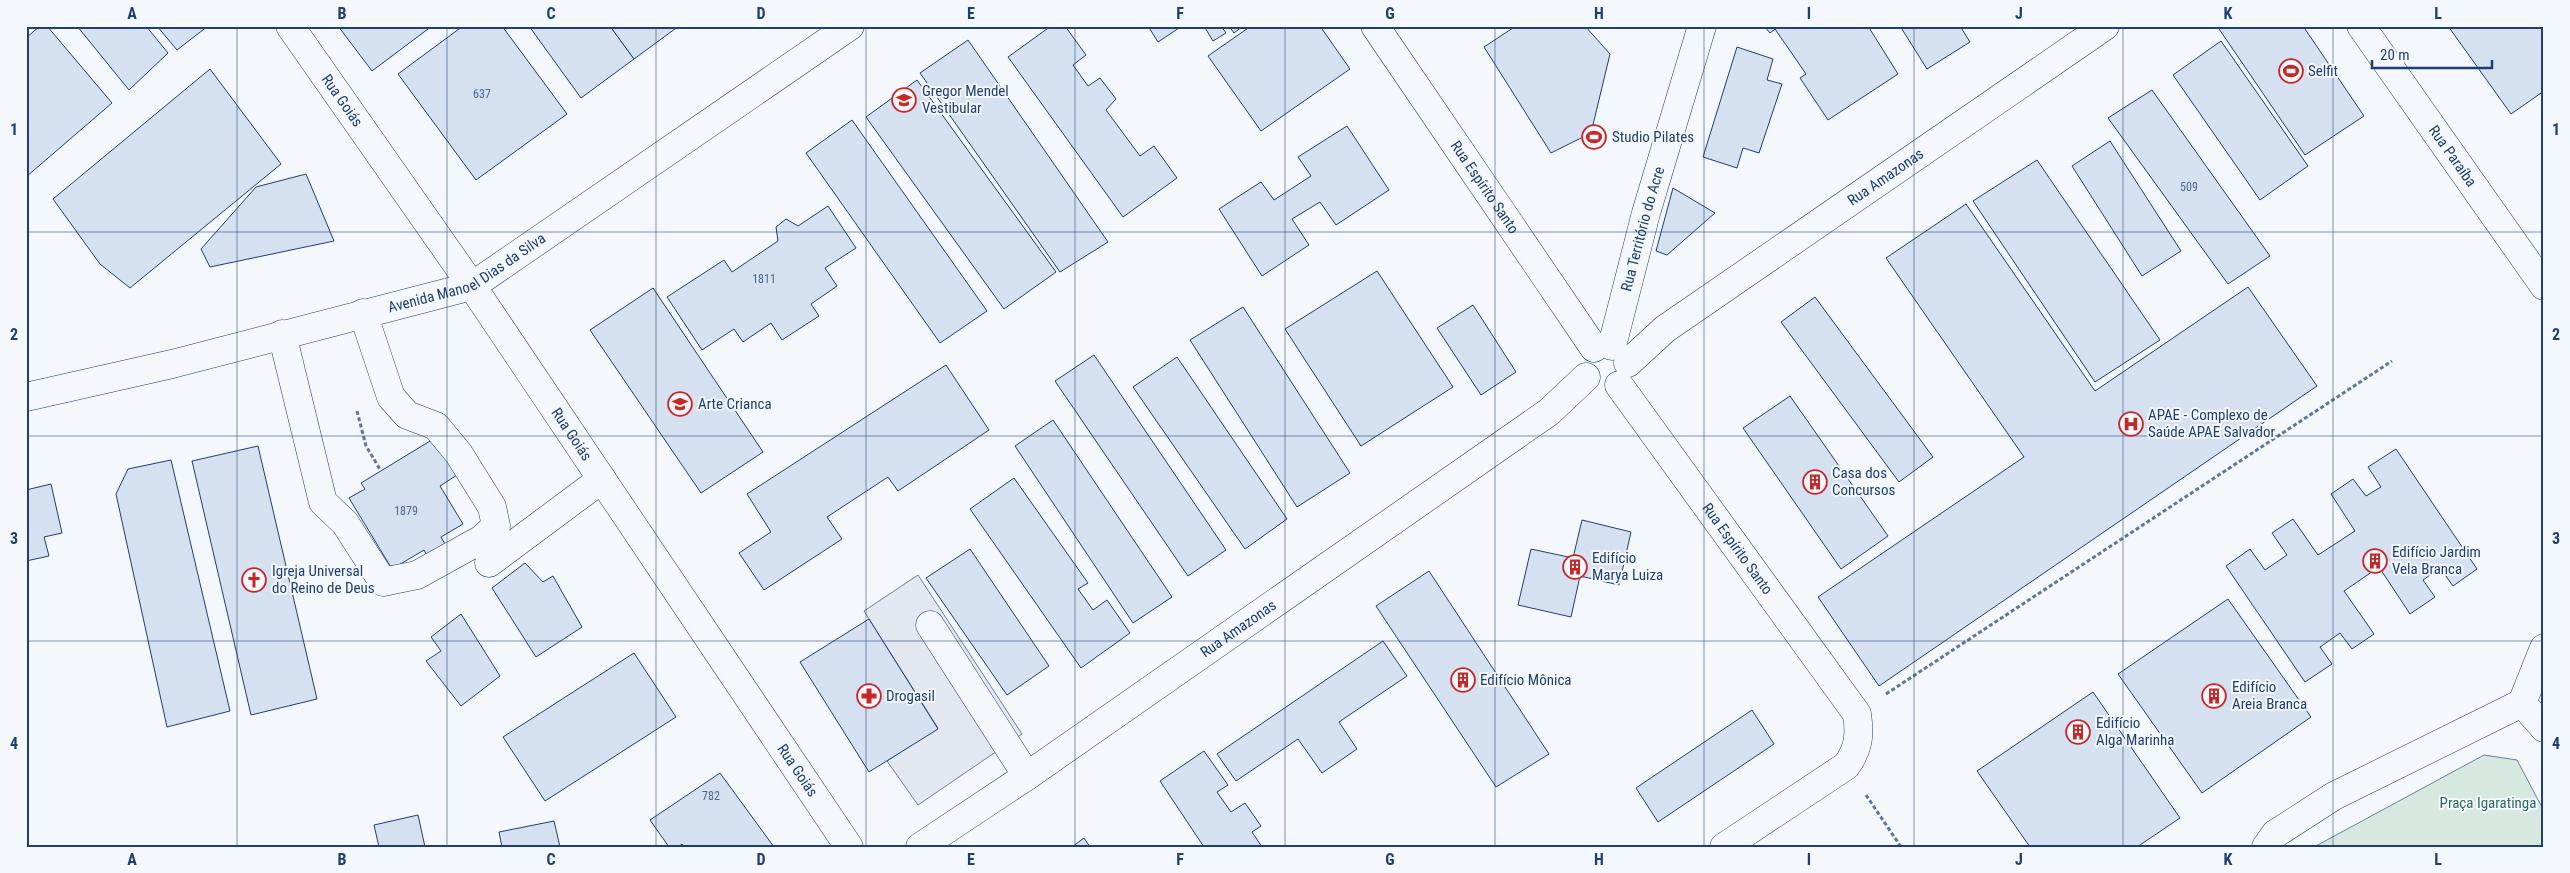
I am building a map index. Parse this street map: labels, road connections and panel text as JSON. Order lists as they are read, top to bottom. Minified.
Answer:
{"streets":{"street":["Rua Goiás","Rua Paraíba","Rua Amazonas","Rua Espírito Santo","Rua Território do Acre","Avenida Manoel Dias da Silva"]},"crossings":[["Rua Goiás","Avenida Manoel Dias da Silva"],["Rua Amazonas","Rua Espírito Santo"],["Rua Amazonas","Rua Território do Acre"],["Rua Espírito Santo","Rua Território do Acre"]],"parks":["Praça Igaratinga"],"places":{"sports":["Selfit","Studio Pilates"],"school or university":["Gregor Mendel Vestibular","Arte Crianca"],"hospital":["APAE - Complexo de Saúde APAE Salvador"],"building":["Casa dos Concursos","Edifício Jardim Vela Branca","Edifício Marya Luiza","Edifício Mônica","Edifício Areia Branca","Edifício Alga Marinha"],"church":["Igreja Universal do Reino de Deus"],"pharmacy":["Drogasil"]},"house_numbers":["637","509","1811","1879","782"],"scale_bar":"20 m","grid":{"columns":["A","B","C","D","E","F","G","H","I","J","K","L"],"rows":["1","2","3","4"]}}
